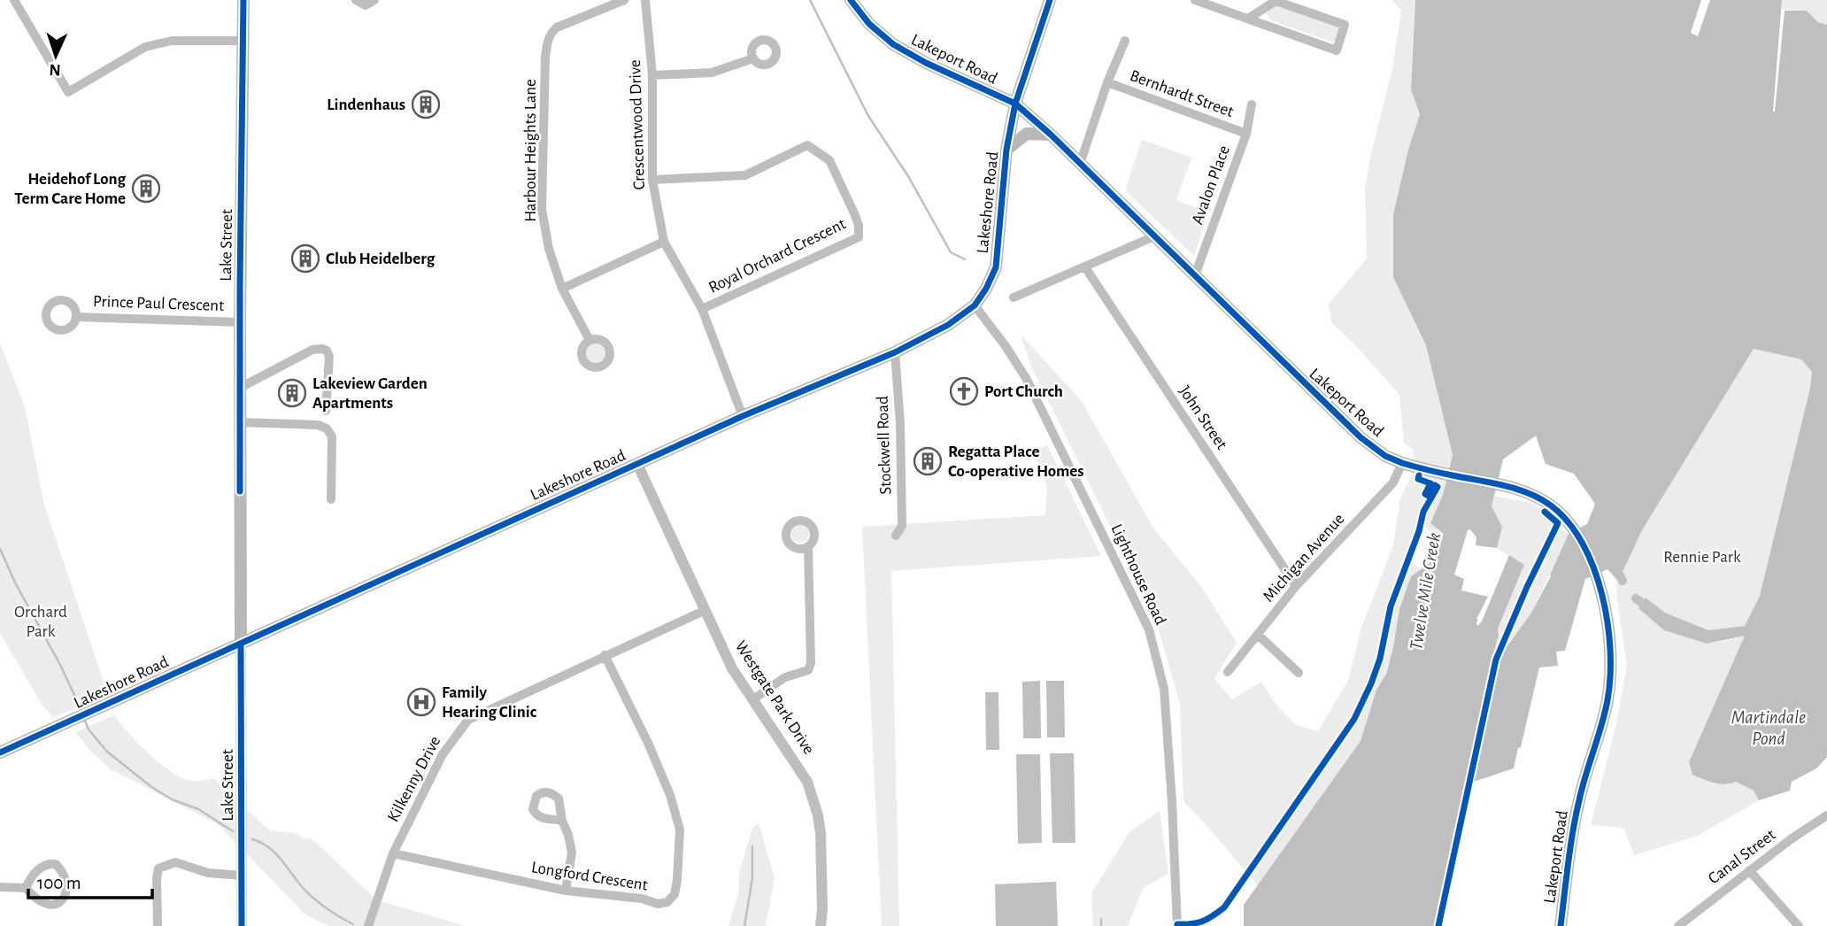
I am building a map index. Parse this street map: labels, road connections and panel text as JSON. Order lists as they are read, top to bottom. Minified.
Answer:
{"streets":{"main road":["Lakeport Road","Lakeshore Road","Lake Street"],"street":["Bernhardt Street","Crescentwood Drive","Harbour Heights Lane","Avalon Place","Royal Orchard Crescent","Prince Paul Crescent","John Street","Stockwell Road","Michigan Avenue","Lighthouse Road","Westgate Park Drive","Kilkenny Drive","Canal Street","Longford Crescent"]},"crossings":[["Lakeport Road","Avalon Place"],["Lakeport Road","Lakeshore Road"],["Lakeport Road","Michigan Avenue"],["Bernhardt Street","Avalon Place"],["Crescentwood Drive","Lakeshore Road"],["Crescentwood Drive","Royal Orchard Crescent"],["Lakeshore Road","Lake Street"],["Lakeshore Road","Stockwell Road"],["Lakeshore Road","Lighthouse Road"],["Lakeshore Road","Westgate Park Drive"],["Lake Street","Prince Paul Crescent"],["John Street","Michigan Avenue"],["Westgate Park Drive","Kilkenny Drive"],["Kilkenny Drive","Longford Crescent"]],"water":["Twelve Mile Creek","Martindale Pond"],"parks":["Rennie Park","Orchard Park"],"places":{"building":["Lindenhaus","Heidehof Long Term Care Home","Club Heidelberg","Lakeview Garden Apartments","Regatta Place Co-operative Homes"],"church":["Port Church"],"hospital":["Family Hearing Clinic"]},"scale_bar":"100 m","north":"bottom"}
